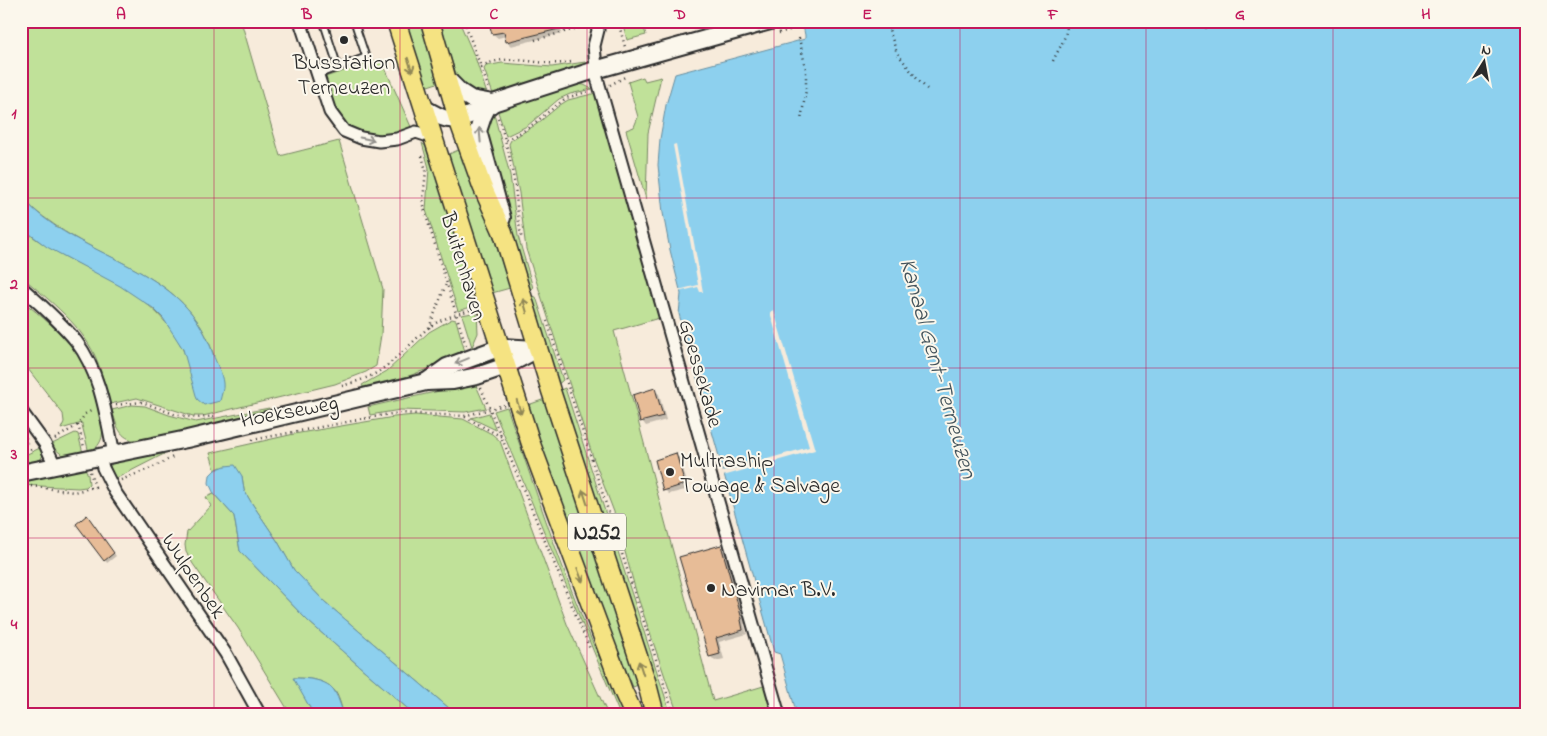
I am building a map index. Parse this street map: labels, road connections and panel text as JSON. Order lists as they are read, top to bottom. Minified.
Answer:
{"streets":{"main road":["Buitenhaven","Hoekseweg","N252"],"street":["Goessekade","Wulpenbek"]},"crossings":[["Buitenhaven","Hoekseweg"],["Buitenhaven","N252"],["Hoekseweg","N252"],["Hoekseweg","Wulpenbek"]],"water":["Kanaal Gent-Terneuzen"],"places":["Busstation Terneuzen","Multraship Towage & Salvage","Navimar B.V."],"north":"top","grid":{"columns":["A","B","C","D","E","F","G","H"],"rows":["1","2","3","4"]}}
